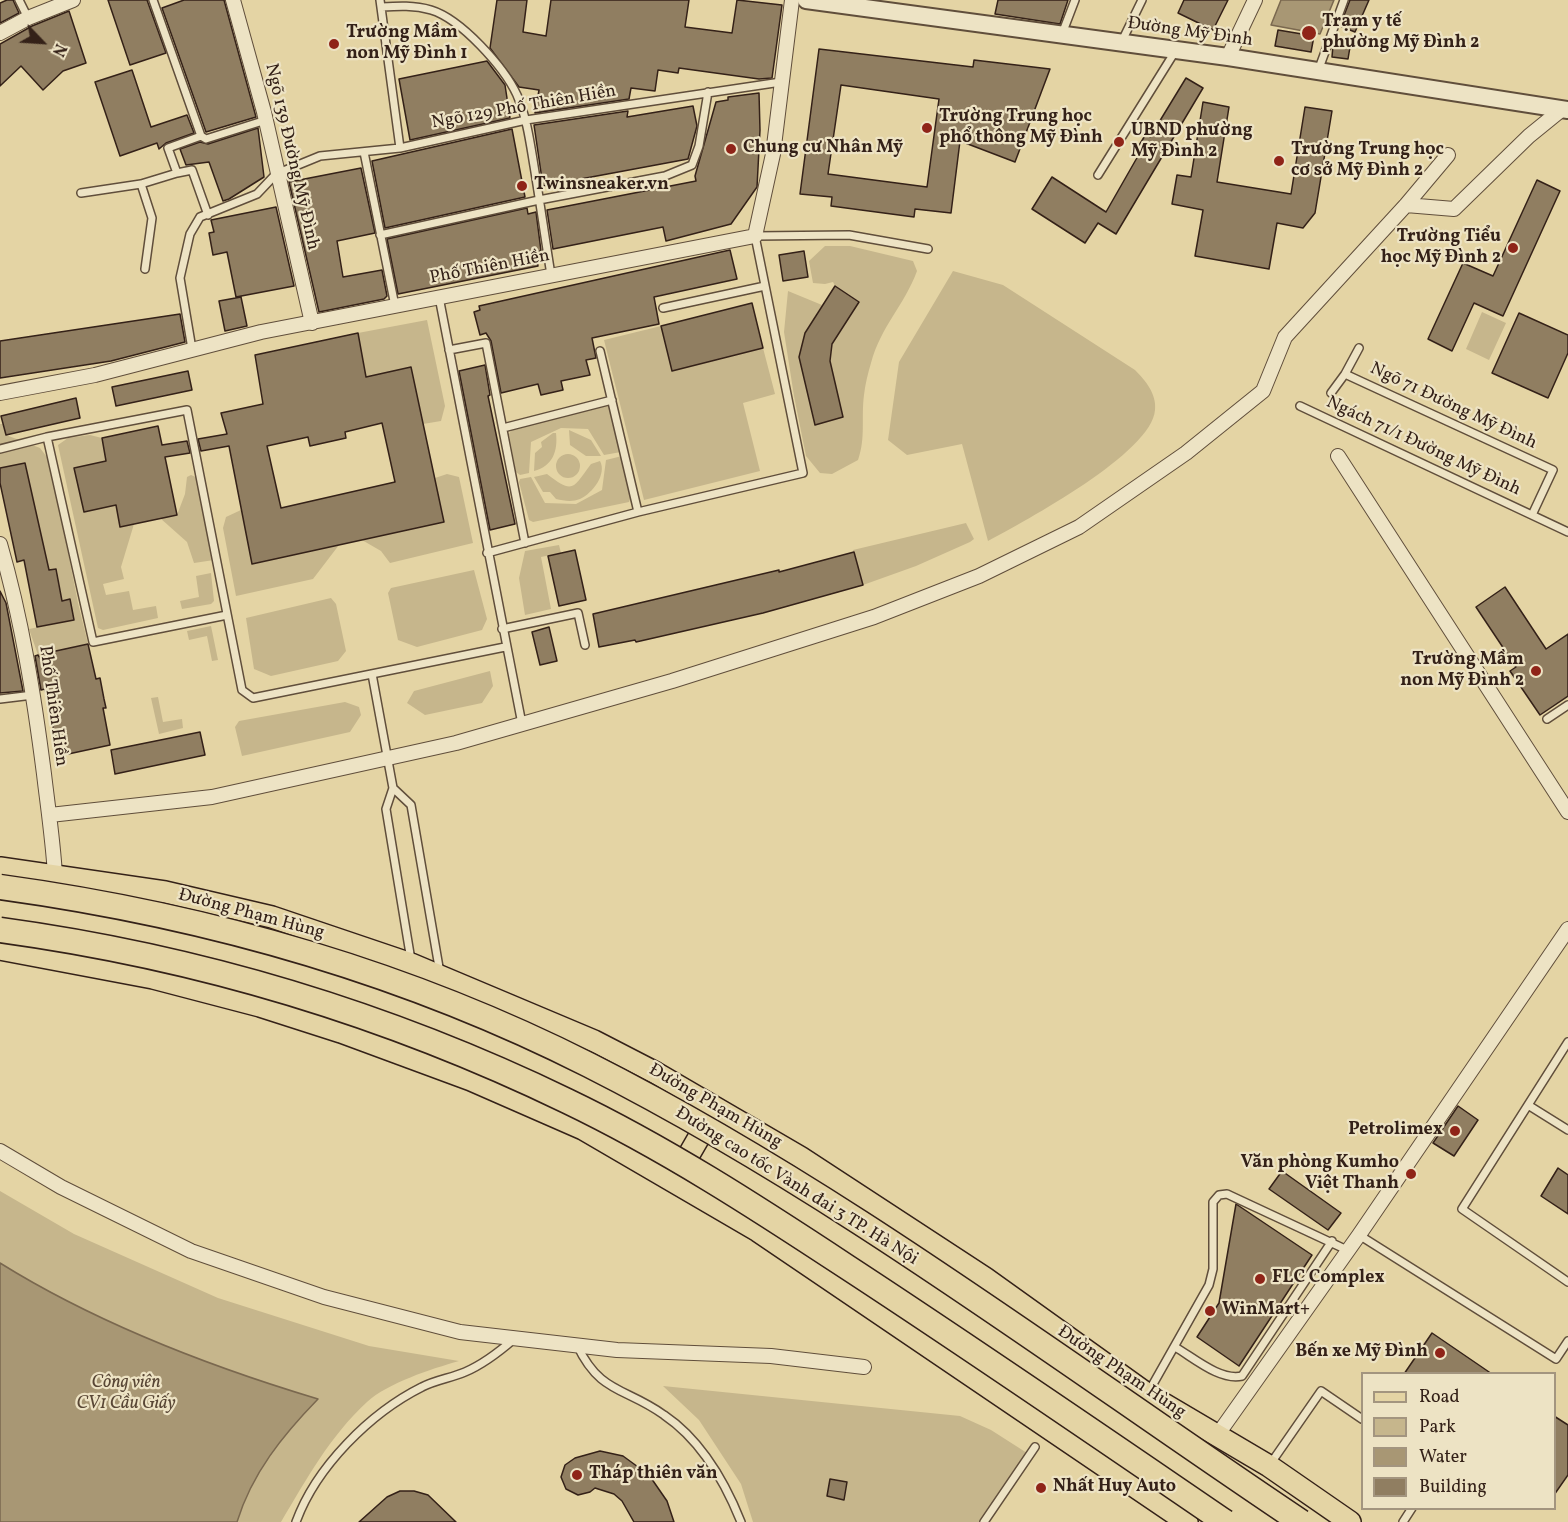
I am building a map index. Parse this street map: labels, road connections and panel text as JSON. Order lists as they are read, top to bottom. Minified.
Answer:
{"streets":{"highway":["Đường cao tốc Vành đai 3 TP. Hà Nội"],"main road":["Đường Phạm Hùng"],"street":["Đường Mỹ Đình","Ngõ 139 Đường Mỹ Đình","Phố Thiên Hiền"],"lane":["Ngõ 129 Phố Thiên Hiền","Ngõ 71 Đường Mỹ Đình","Ngách 71/1 Đường Mỹ Đình"]},"crossings":[["Ngõ 129 Phố Thiên Hiền","Ngõ 139 Đường Mỹ Đình"],["Ngõ 139 Đường Mỹ Đình","Phố Thiên Hiền"],["Phố Thiên Hiền","Đường Phạm Hùng"],["Ngõ 71 Đường Mỹ Đình","Ngách 71/1 Đường Mỹ Đình"]],"parks":["Công viên CV1 Cầu Giấy"],"places":["Trạm y tế phường Mỹ Đình 2","Trường Mầm non Mỹ Đình 1","Trường Trung học phổ thông Mỹ Đình","UBND phường Mỹ Đình 2","Chung cư Nhân Mỹ","Trường Trung học cơ sở Mỹ Đình 2","Twinsneaker.vn","Trường Tiểu học Mỹ Đình 2","Trường Mầm non Mỹ Đình 2","Petrolimex","Văn phòng Kumho Việt Thanh","FLC Complex","WinMart+","Bến xe Mỹ Đình","Tháp thiên văn","Nhất Huy Auto"],"legend":["Road","Park","Water","Building"],"north":"bottom right"}
